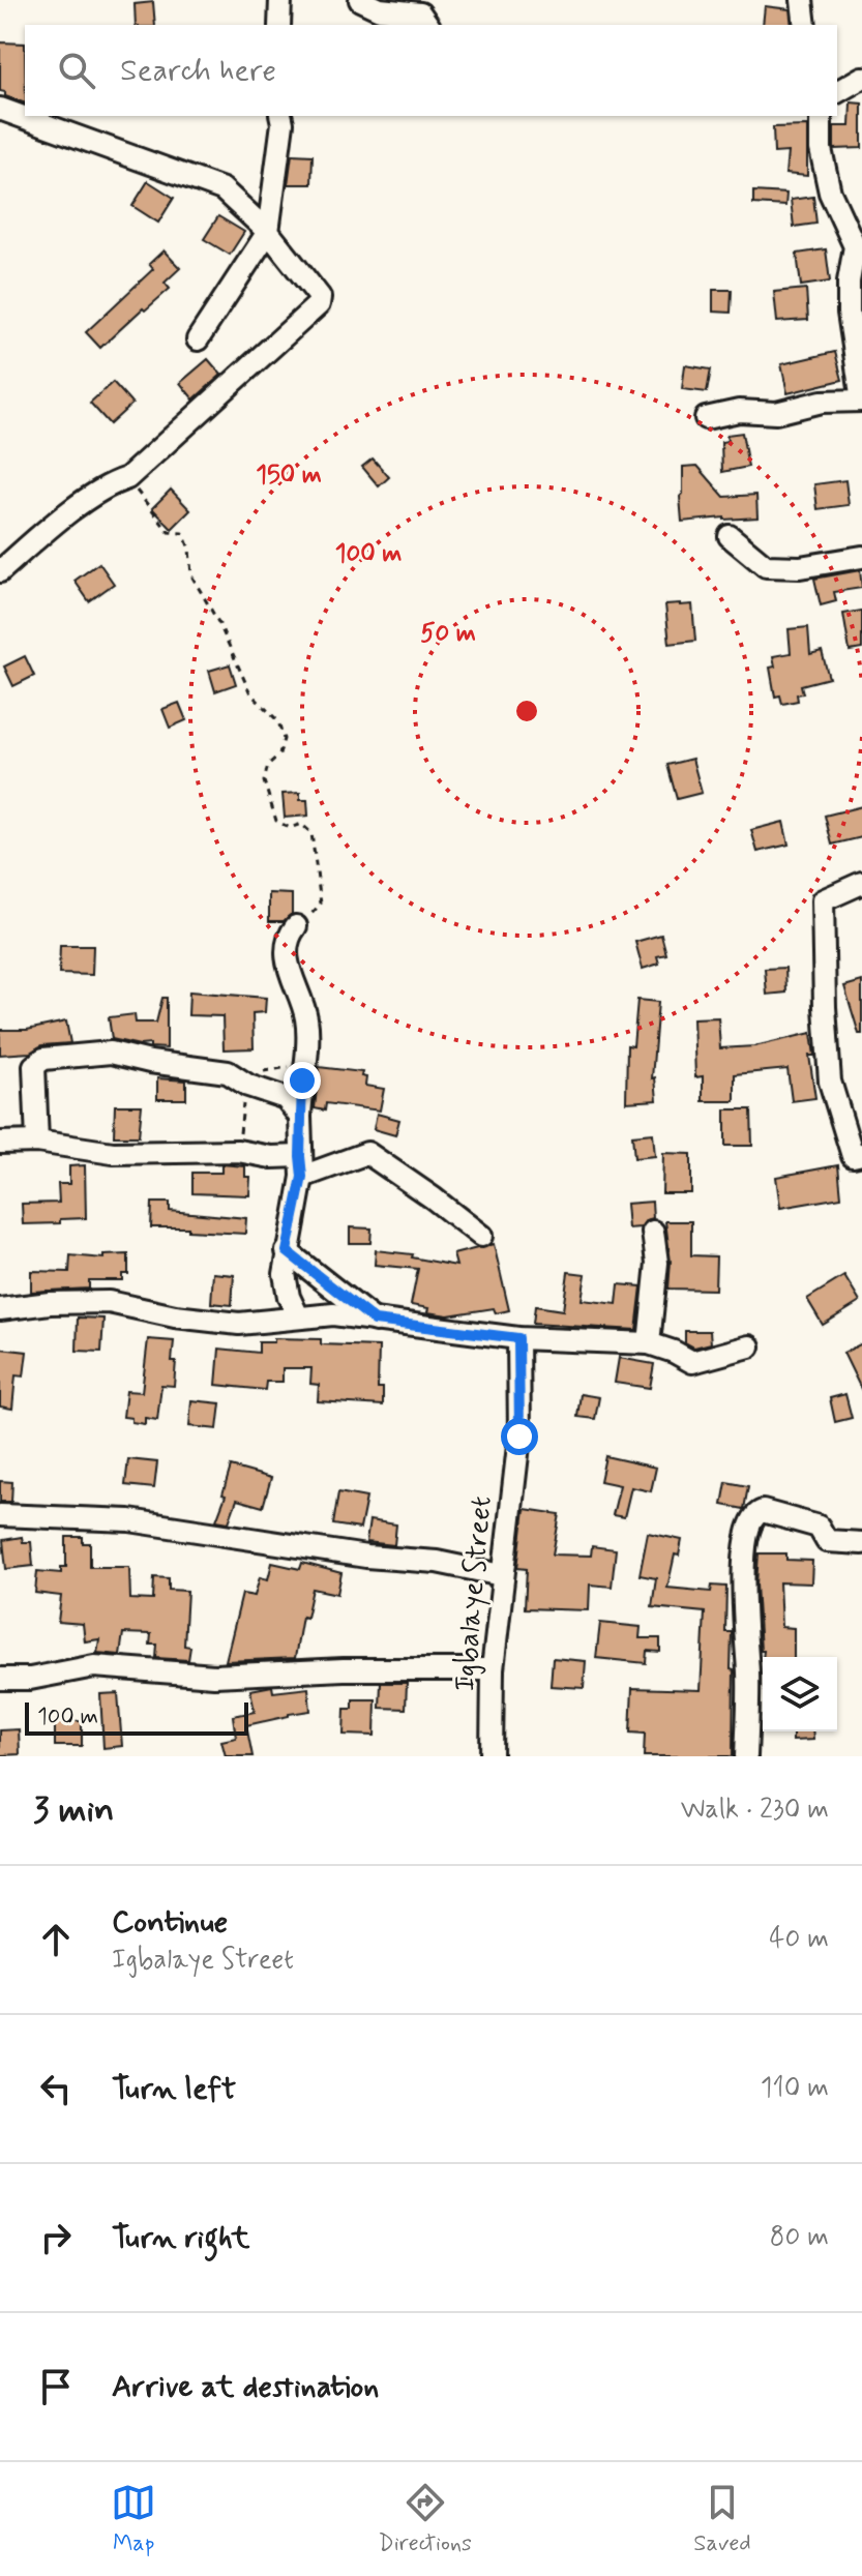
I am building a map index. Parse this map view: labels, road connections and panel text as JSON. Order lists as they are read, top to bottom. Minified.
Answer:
{"streets":{"street":["Igbalaye Street"]},"scale_bar":"100 m","page":{"search":"Search here","scale":"100 m","heading":["3 min","Walk · 230 m"],"list":[["Continue","Igbalaye Street","40 m"],["Turn left","110 m"],["Turn right","80 m"],"Arrive at destination"],"nav":["Map","Directions","Saved"]},"rings":["150 m","100 m","50 m"]}
